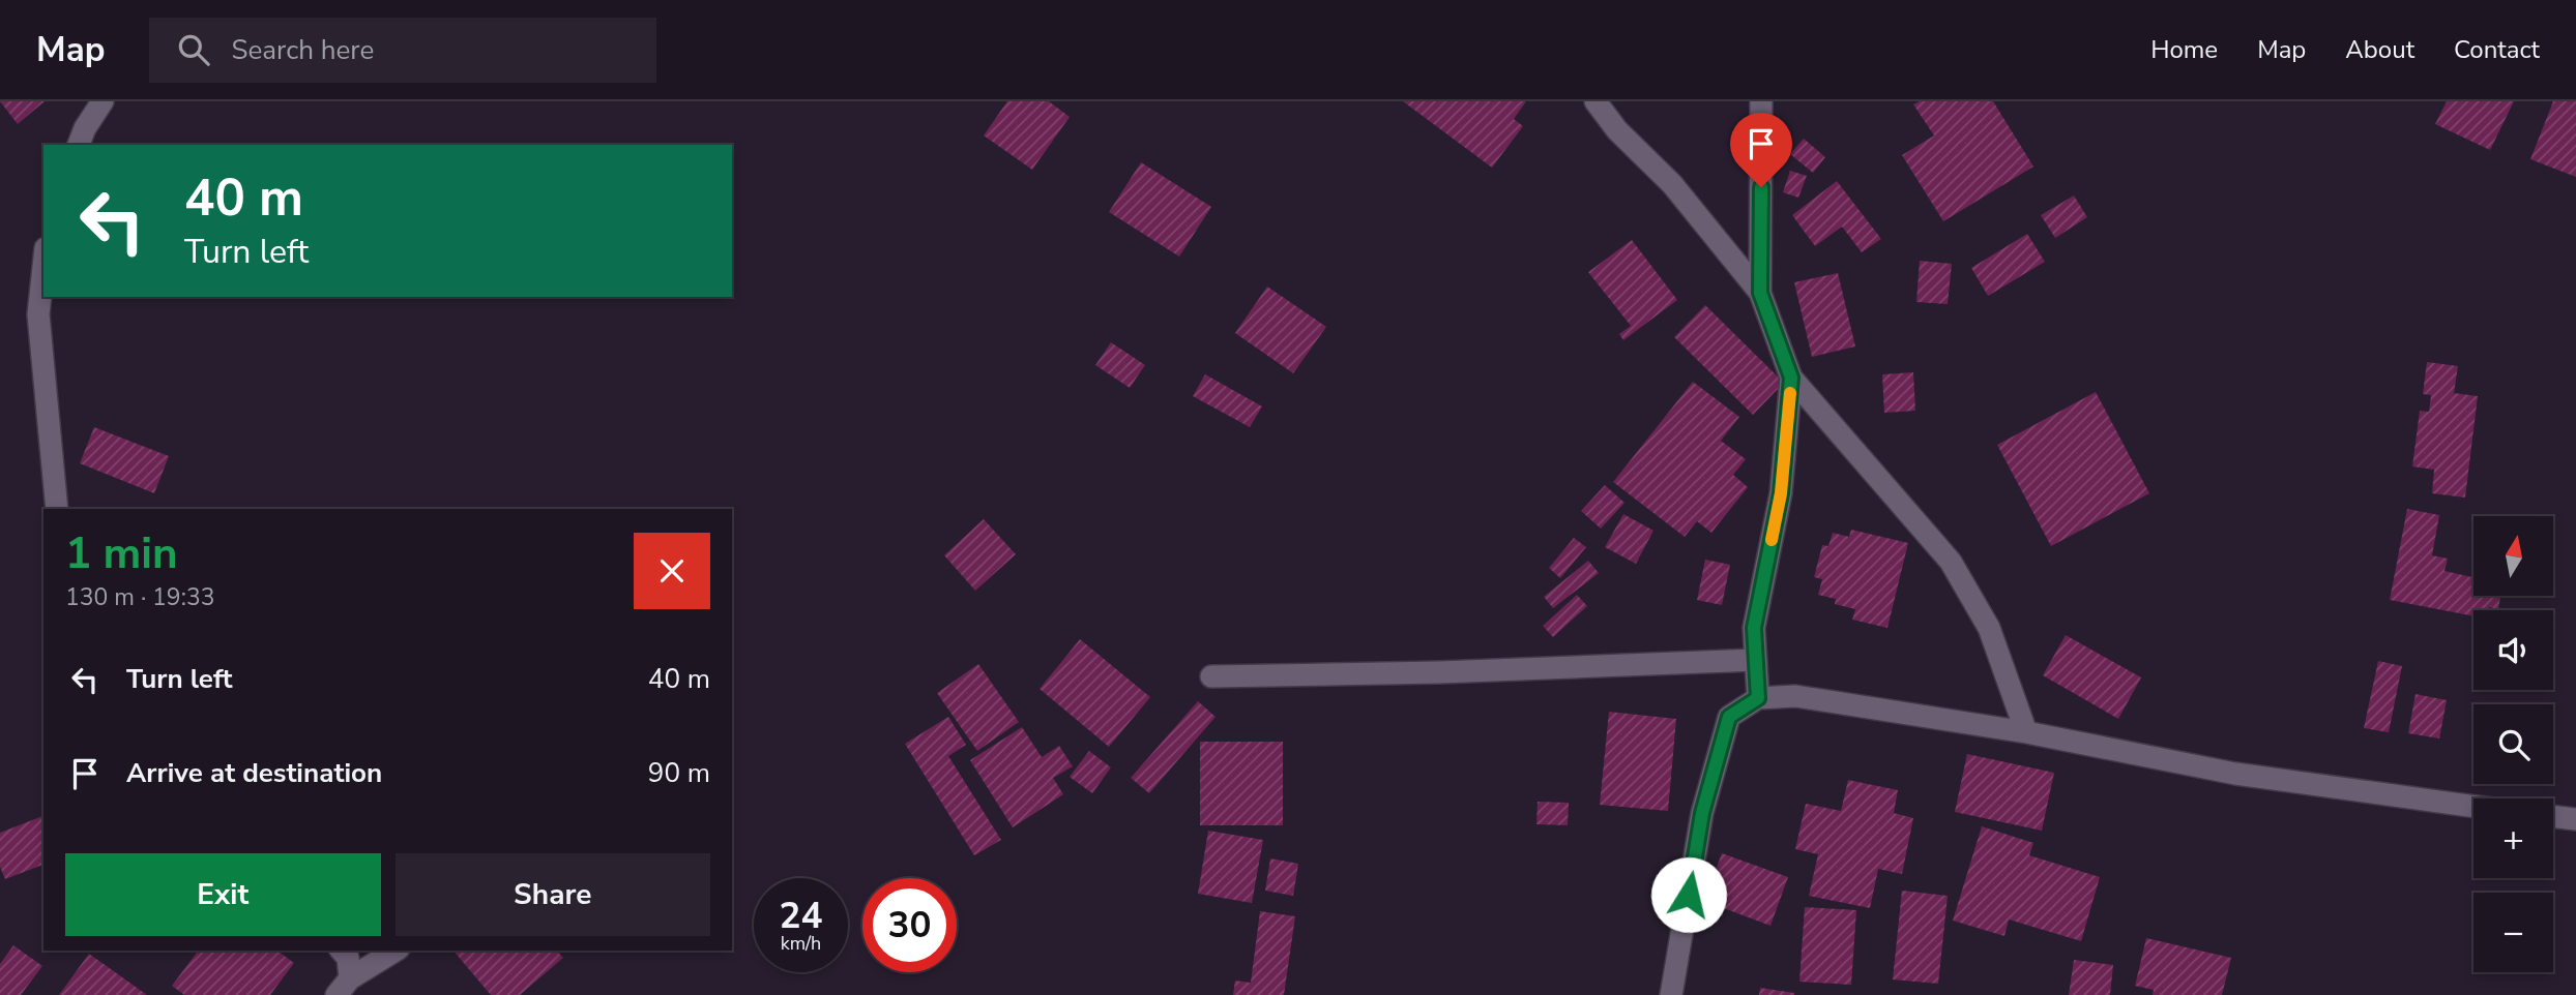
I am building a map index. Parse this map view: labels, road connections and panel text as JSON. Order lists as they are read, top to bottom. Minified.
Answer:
{"north":"top","page":{"header":"Map","search":"Search here","nav":["Home","Map","About","Contact"],"turn":["40 m","Turn left"],"heading":["1 min","130 m · 19:33"],"map_buttons":["+","−"],"list":[{"name":"Turn left","value":"40 m"},{"name":"Arrive at destination","value":"90 m"}],"buttons":["Exit","Share"],"speed":"24 km/h","limit":"30"}}
